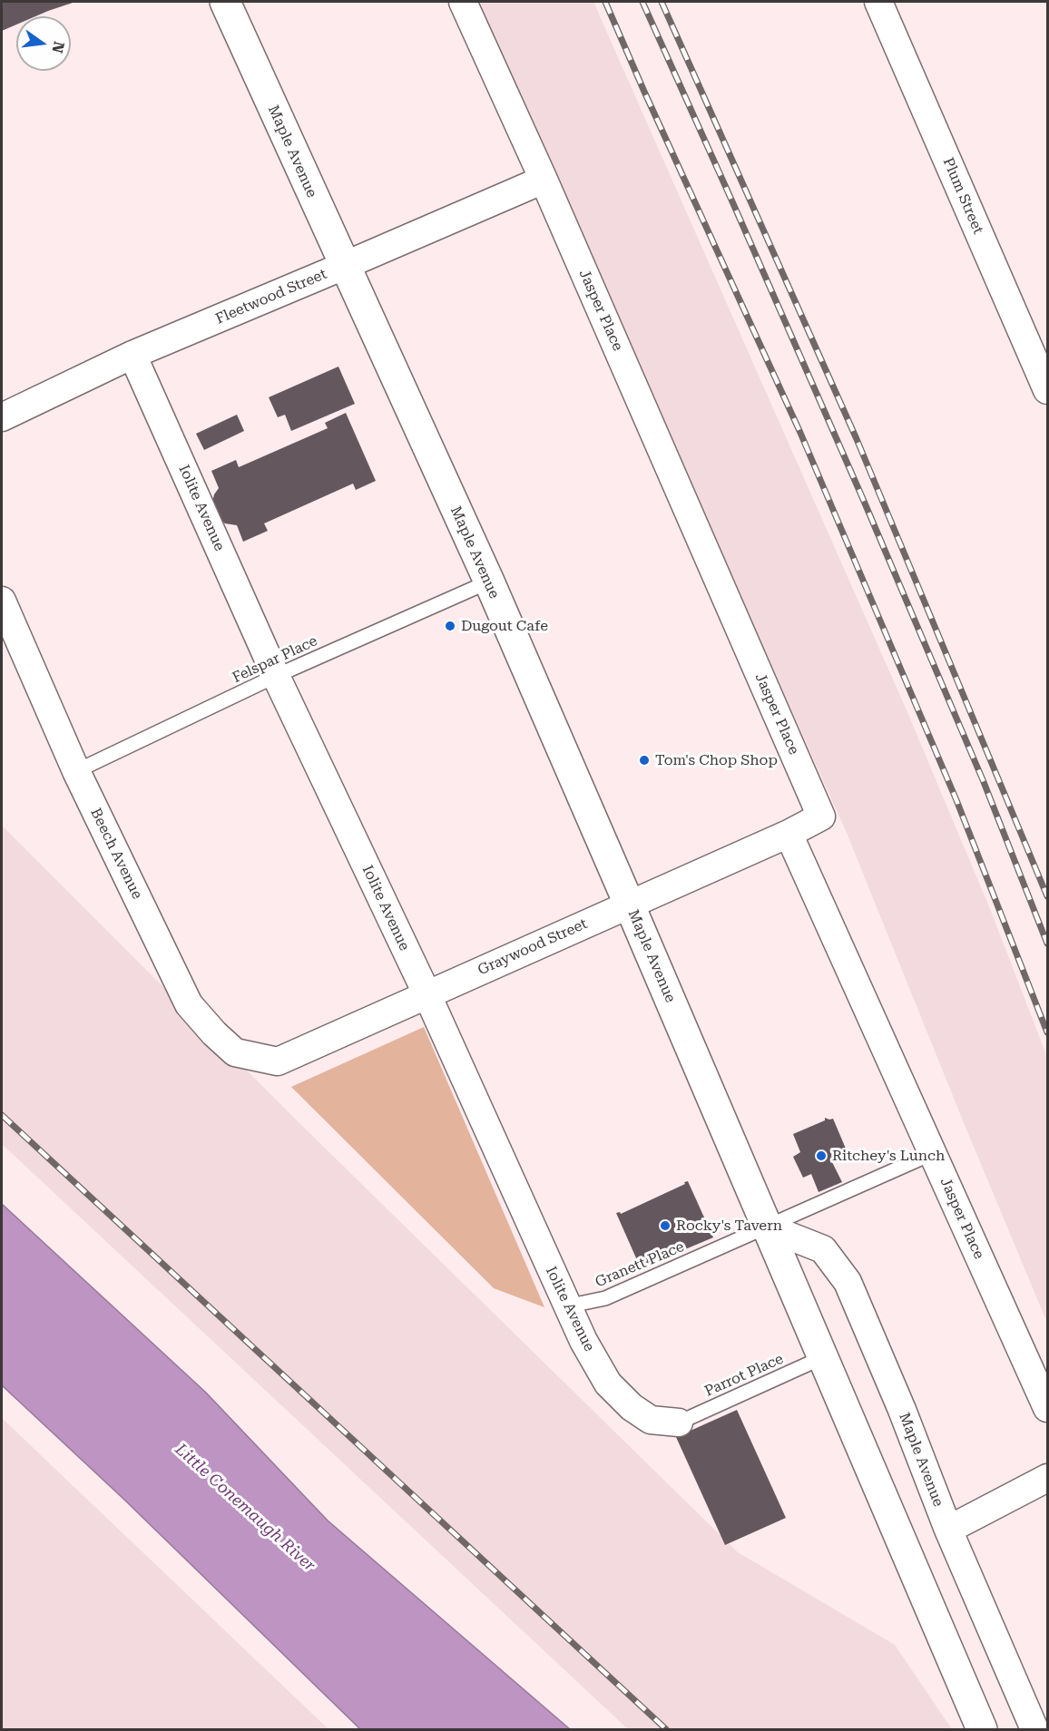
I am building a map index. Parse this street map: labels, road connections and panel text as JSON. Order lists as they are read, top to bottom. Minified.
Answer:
{"streets":{"main road":["Maple Avenue"],"street":["Plum Street","Fleetwood Street","Jasper Place","Iolite Avenue","Beech Avenue","Graywood Street"],"lane":["Felspar Place","Granett Place","Parrot Place"]},"crossings":[["Maple Avenue","Fleetwood Street"],["Maple Avenue","Felspar Place"],["Maple Avenue","Graywood Street"],["Maple Avenue","Granett Place"],["Maple Avenue","Parrot Place"],["Fleetwood Street","Jasper Place"],["Fleetwood Street","Iolite Avenue"],["Jasper Place","Graywood Street"],["Jasper Place","Granett Place"],["Iolite Avenue","Felspar Place"],["Iolite Avenue","Graywood Street"],["Iolite Avenue","Granett Place"],["Iolite Avenue","Parrot Place"],["Felspar Place","Beech Avenue"],["Beech Avenue","Graywood Street"]],"water":["Little Conemaugh River"],"places":["Dugout Cafe","Tom's Chop Shop","Ritchey's Lunch","Rocky's Tavern"],"north":"right"}
